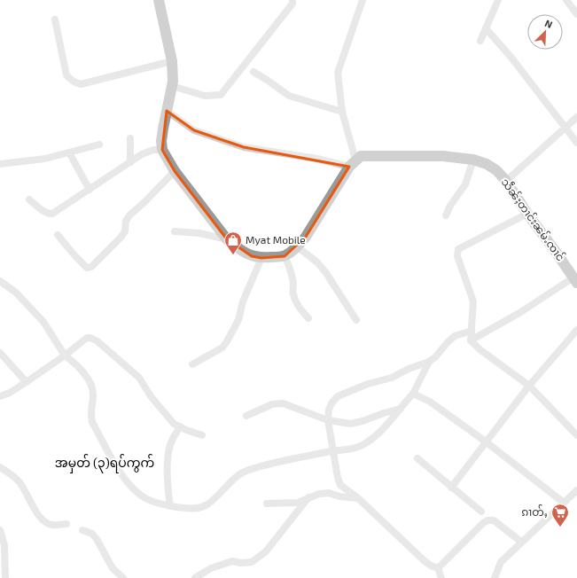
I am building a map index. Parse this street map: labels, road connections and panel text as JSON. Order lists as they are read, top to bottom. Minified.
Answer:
{"streets":{"highway":["သဵၼ်ႈတၢင်းၼမ်ႉၸၢင်"]},"districts":["အမှတ် (၃)ရပ်ကွက်"],"places":{"shop":["Myat Mobile"],"supermarket":["ၵၢတ်ႇ"]},"north":"top right"}
